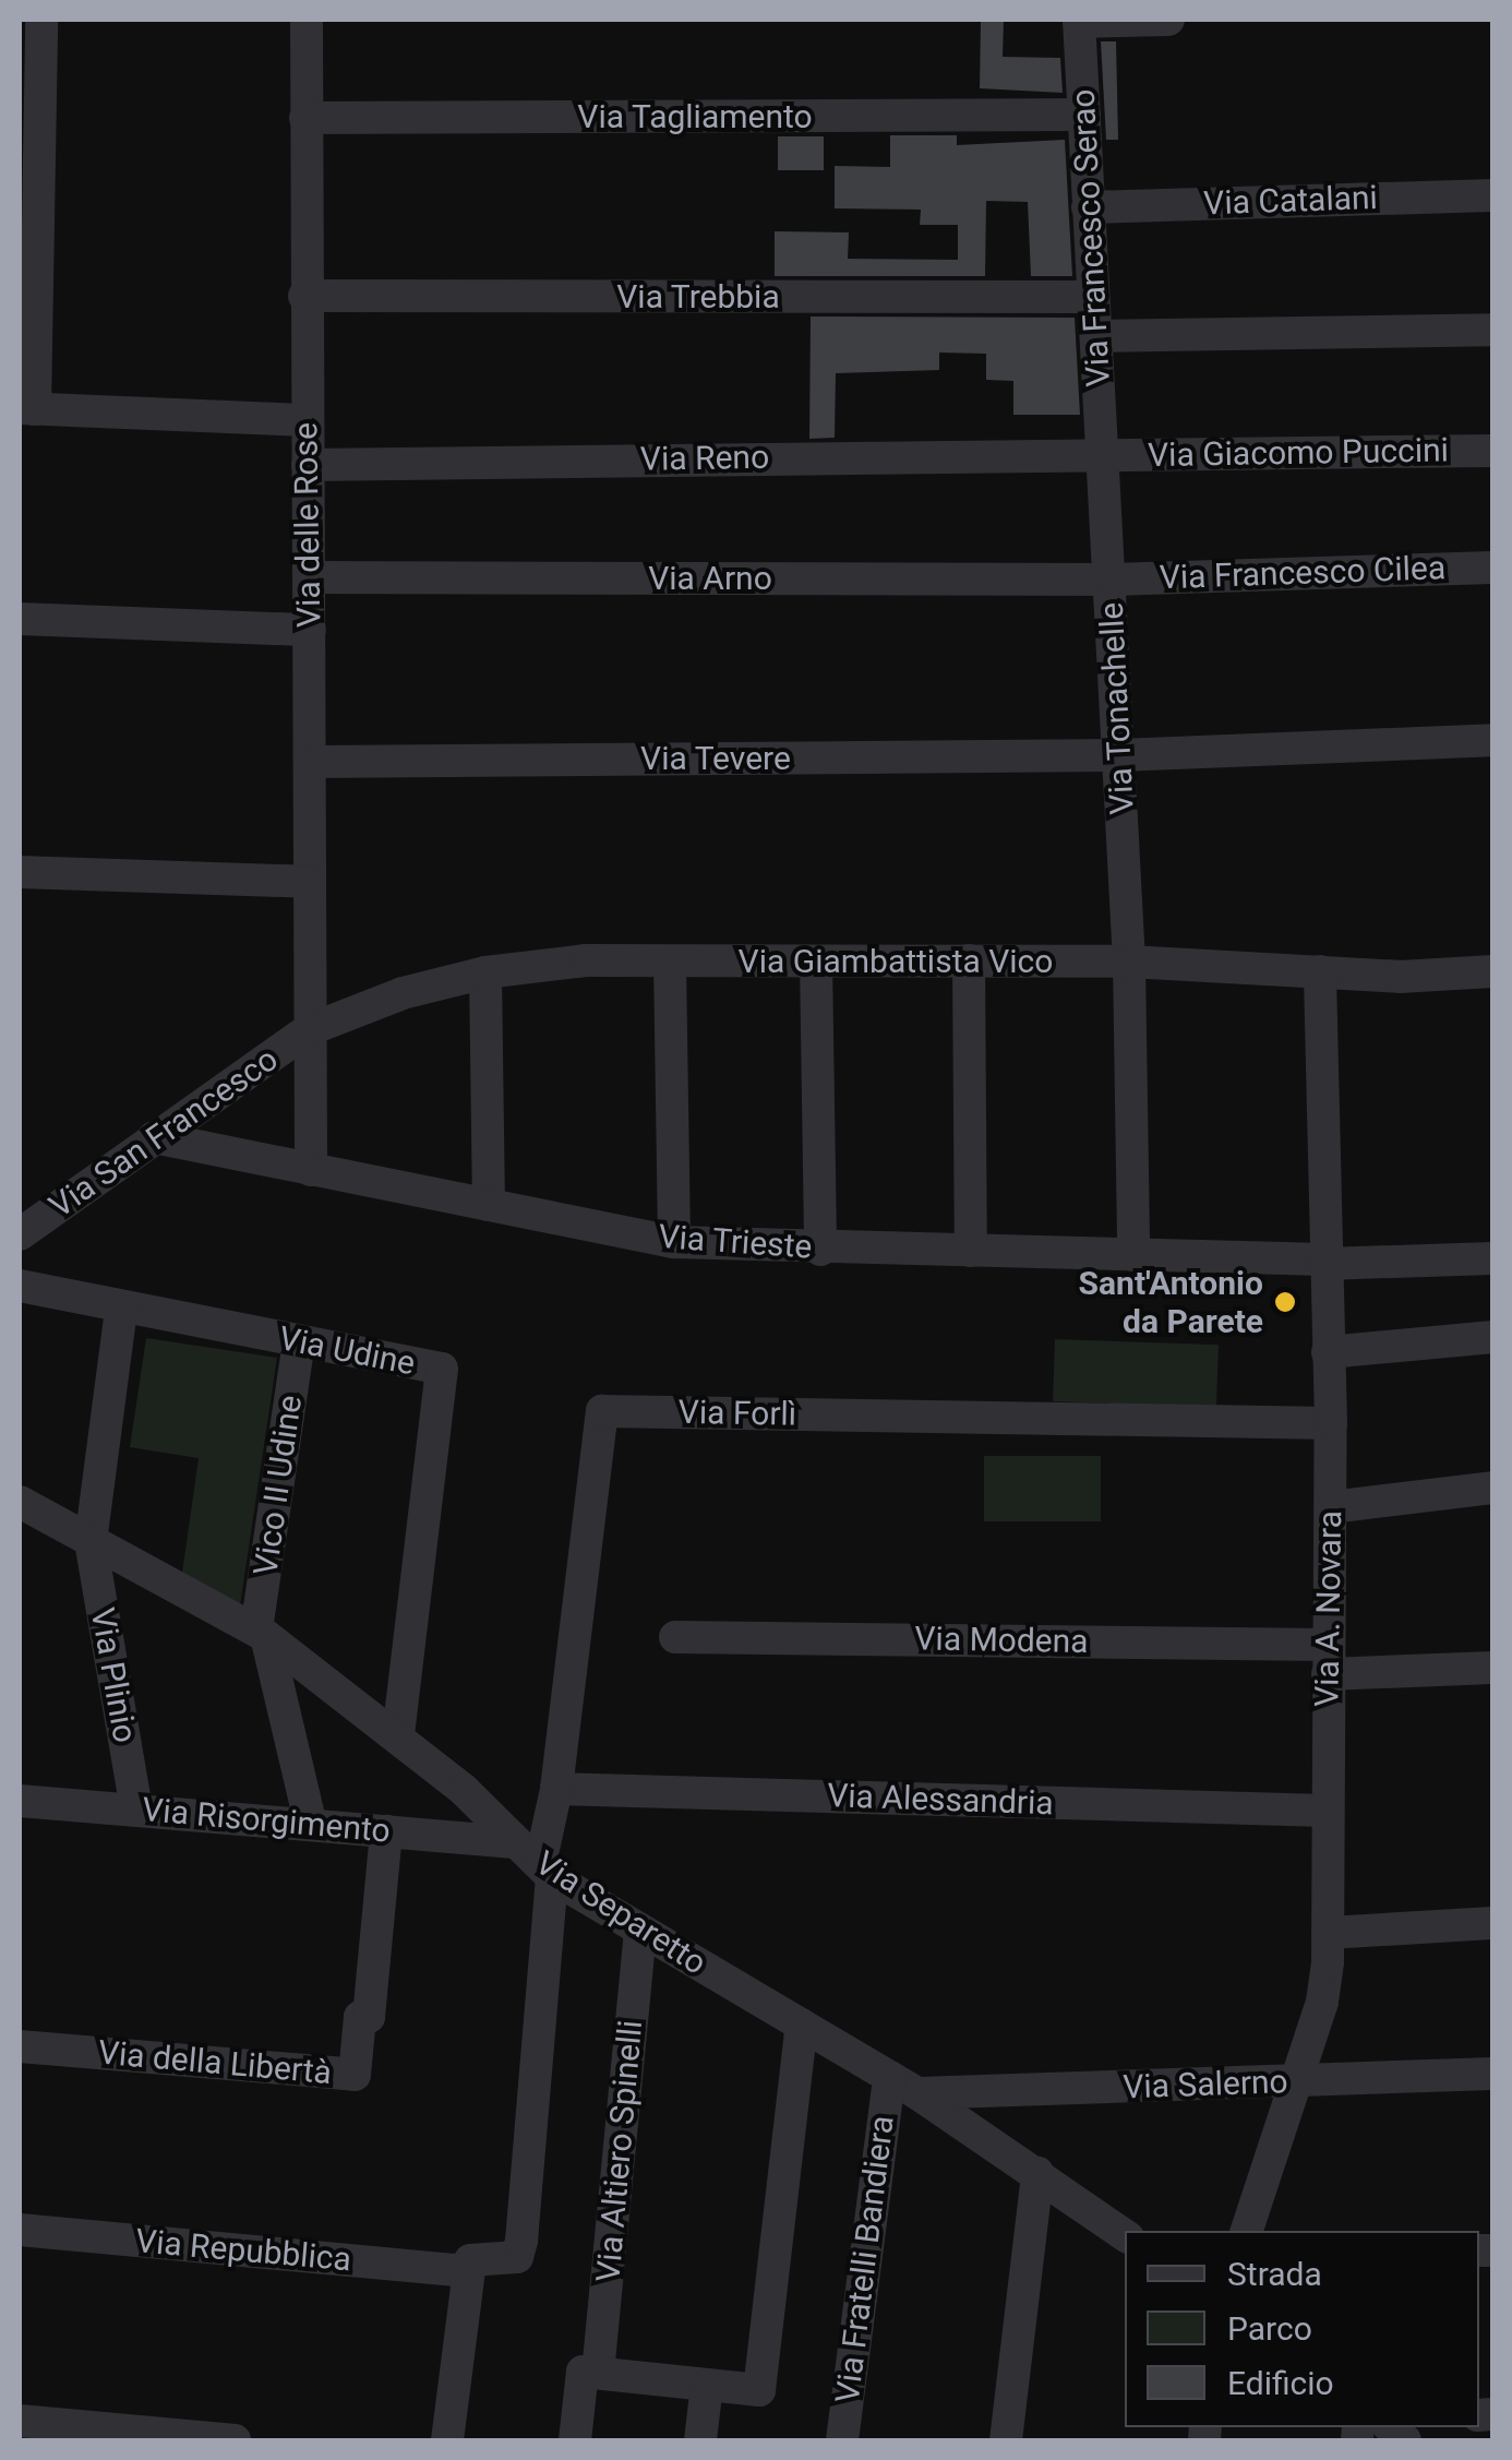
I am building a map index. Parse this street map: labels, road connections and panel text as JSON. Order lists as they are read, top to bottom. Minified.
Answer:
{"streets":{"street":["Via Tagliamento","Via Catalani","Via Francesco Serao","Via Trebbia","Via Giacomo Puccini","Via Reno","Via delle Rose","Via Francesco Cilea","Via Arno","Via Tonachelle","Via Tevere","Via Giambattista Vico","Via San Francesco","Via Trieste","Via Udine","Via Forlì","Vico II Udine","Via A. Novara","Via Modena","Via Plinio","Via Alessandria","Via Risorgimento","Via Separetto","Via della Libertà","Via Salerno","Via Altiero Spinelli","Via Repubblica","Via Fratelli Bandiera"]},"crossings":[["Via Tagliamento","Via Francesco Serao"],["Via Tagliamento","Via delle Rose"],["Via Catalani","Via Francesco Serao"],["Via Francesco Serao","Via Trebbia"],["Via Francesco Serao","Via Giacomo Puccini"],["Via Francesco Serao","Via Reno"],["Via Francesco Serao","Via Tonachelle"],["Via Trebbia","Via delle Rose"],["Via Giacomo Puccini","Via Reno"],["Via Giacomo Puccini","Via Tonachelle"],["Via Reno","Via delle Rose"],["Via Reno","Via Tonachelle"],["Via delle Rose","Via Arno"],["Via delle Rose","Via Tevere"],["Via delle Rose","Via Giambattista Vico"],["Via delle Rose","Via San Francesco"],["Via delle Rose","Via Trieste"],["Via Francesco Cilea","Via Arno"],["Via Francesco Cilea","Via Tonachelle"],["Via Arno","Via Tonachelle"],["Via Tonachelle","Via Tevere"],["Via Tonachelle","Via Giambattista Vico"],["Via Tonachelle","Via Trieste"],["Via Giambattista Vico","Via San Francesco"],["Via Giambattista Vico","Via A. Novara"],["Via San Francesco","Via Trieste"],["Via Trieste","Via A. Novara"],["Via Udine","Vico II Udine"],["Via Udine","Via Plinio"],["Via Udine","Via Separetto"],["Via Forlì","Via A. Novara"],["Via Forlì","Via Alessandria"],["Via Forlì","Via Separetto"],["Via Forlì","Via Repubblica"],["Vico II Udine","Via Separetto"],["Via A. Novara","Via Modena"],["Via A. Novara","Via Alessandria"],["Via A. Novara","Via Salerno"],["Via Plinio","Via Risorgimento"],["Via Plinio","Via Separetto"],["Via Risorgimento","Via Separetto"],["Via Risorgimento","Via della Libertà"],["Via Separetto","Via Salerno"],["Via Separetto","Via Altiero Spinelli"],["Via Separetto","Via Repubblica"],["Via Separetto","Via Fratelli Bandiera"],["Via Salerno","Via Fratelli Bandiera"]],"places":["Sant'Antonio da Parete"],"legend":["Strada","Parco","Edificio"]}
